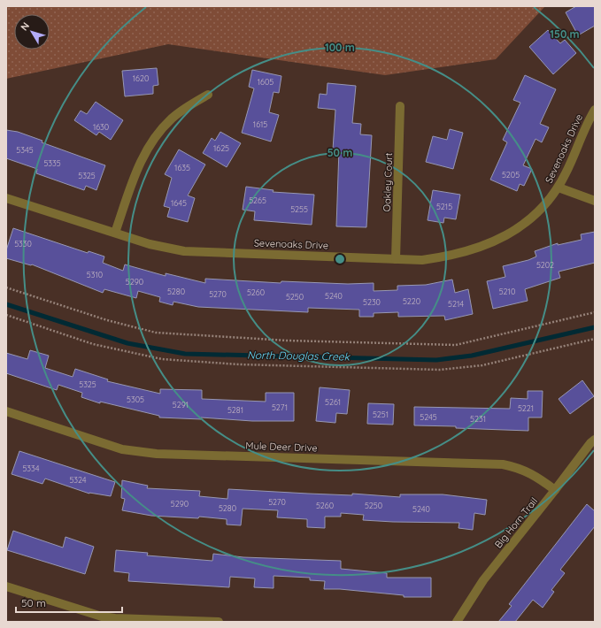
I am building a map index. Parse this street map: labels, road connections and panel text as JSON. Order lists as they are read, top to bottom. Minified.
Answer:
{"streets":{"street":["Sevenoaks Drive","Oakley Court","Mule Deer Drive","Big Horn Trail"]},"crossings":[["Sevenoaks Drive","Oakley Court"],["Mule Deer Drive","Big Horn Trail"]],"water":["North Douglas Creek"],"house_numbers":["1620","1605","1615","1630","1625","5345","5335","1635","5205","5325","5265","1645","5215","5255","5330","5202","5310","5290","5280","5210","5260","5270","5240","5250","5220","5230","5214","5325","5305","5261","5291","5271","5221","5281","5251","5245","5231","5334","5324","5270","5290","5260","5250","5280","5240"],"scale_bar":"50 m","north":"top left","rings":["150 m","100 m","50 m"]}
